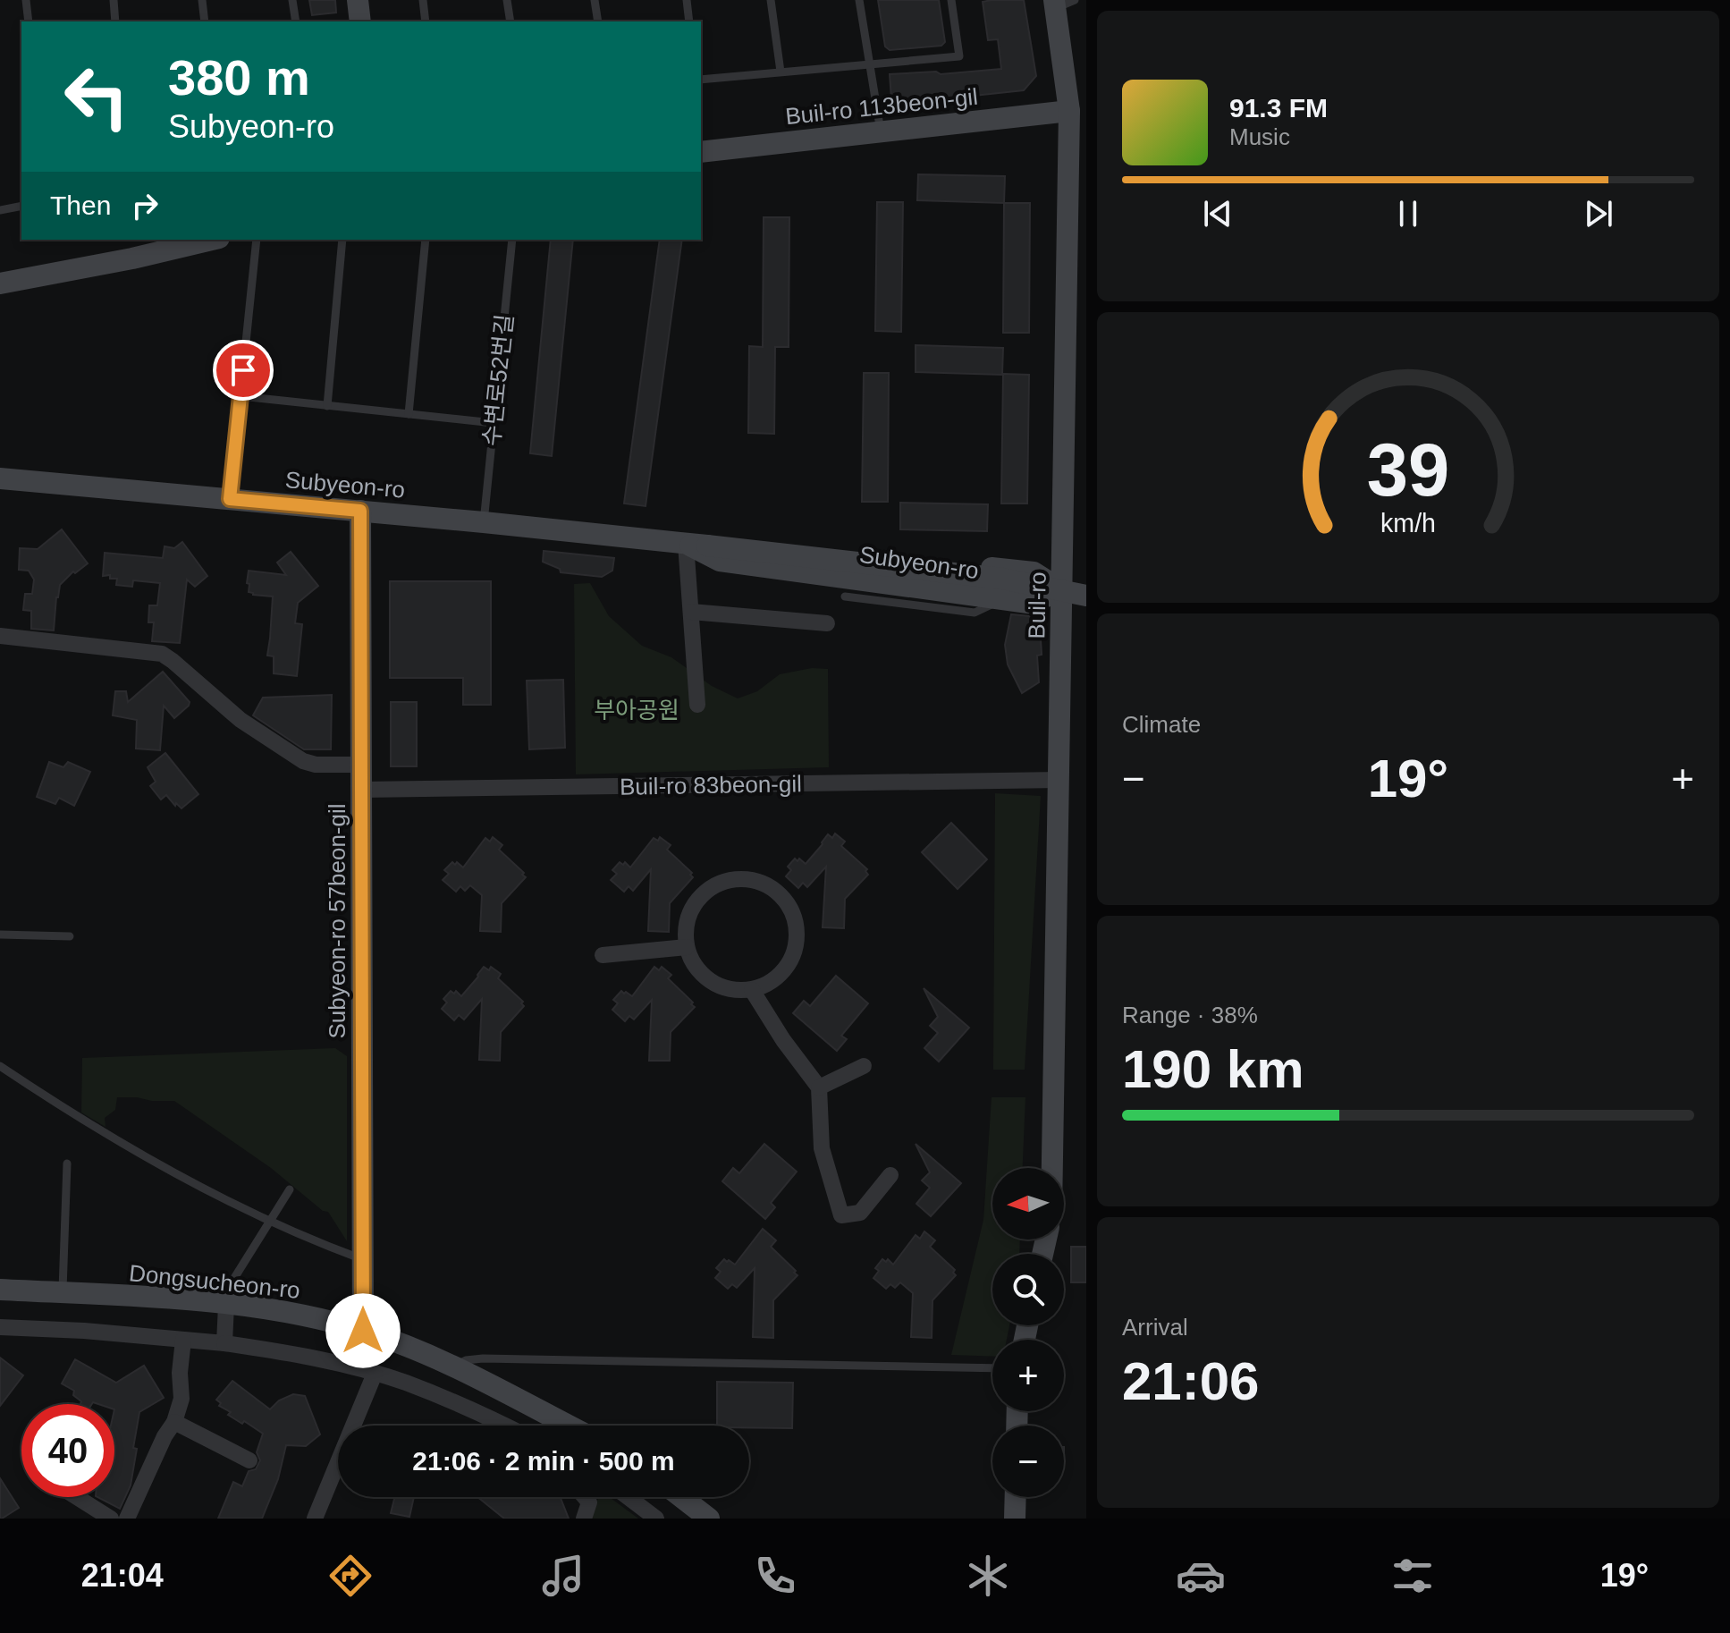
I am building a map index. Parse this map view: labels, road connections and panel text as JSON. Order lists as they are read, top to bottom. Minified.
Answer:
{"streets":{"street":["Buil-ro 113beon-gil","Subyeon-ro","Buil-ro","Buil-ro 83beon-gil","Subyeon-ro 57beon-gil","Dongsucheon-ro"],"lane":["수변로52번길"]},"crossings":[["Buil-ro 113beon-gil","Buil-ro"],["수변로52번길","Subyeon-ro"],["Subyeon-ro","Buil-ro"],["Subyeon-ro","Subyeon-ro 57beon-gil"],["Buil-ro","Buil-ro 83beon-gil"],["Buil-ro 83beon-gil","Subyeon-ro 57beon-gil"],["Subyeon-ro 57beon-gil","Dongsucheon-ro"]],"parks":["부아공원"],"north":"left","page":{"turn":["380 m","Subyeon-ro"],"song":["91.3 FM","Music"],"then":"Then","tile":["Climate",["Range · 38%","190 km"],["Arrival","21:06"]],"heat":["−","19°","+"],"map_buttons":["+","−"],"limit":"40","trip":"21:06 · 2 min · 500 m","tabs":["21:04","19°"],"gauge":["39","km/h"]}}
